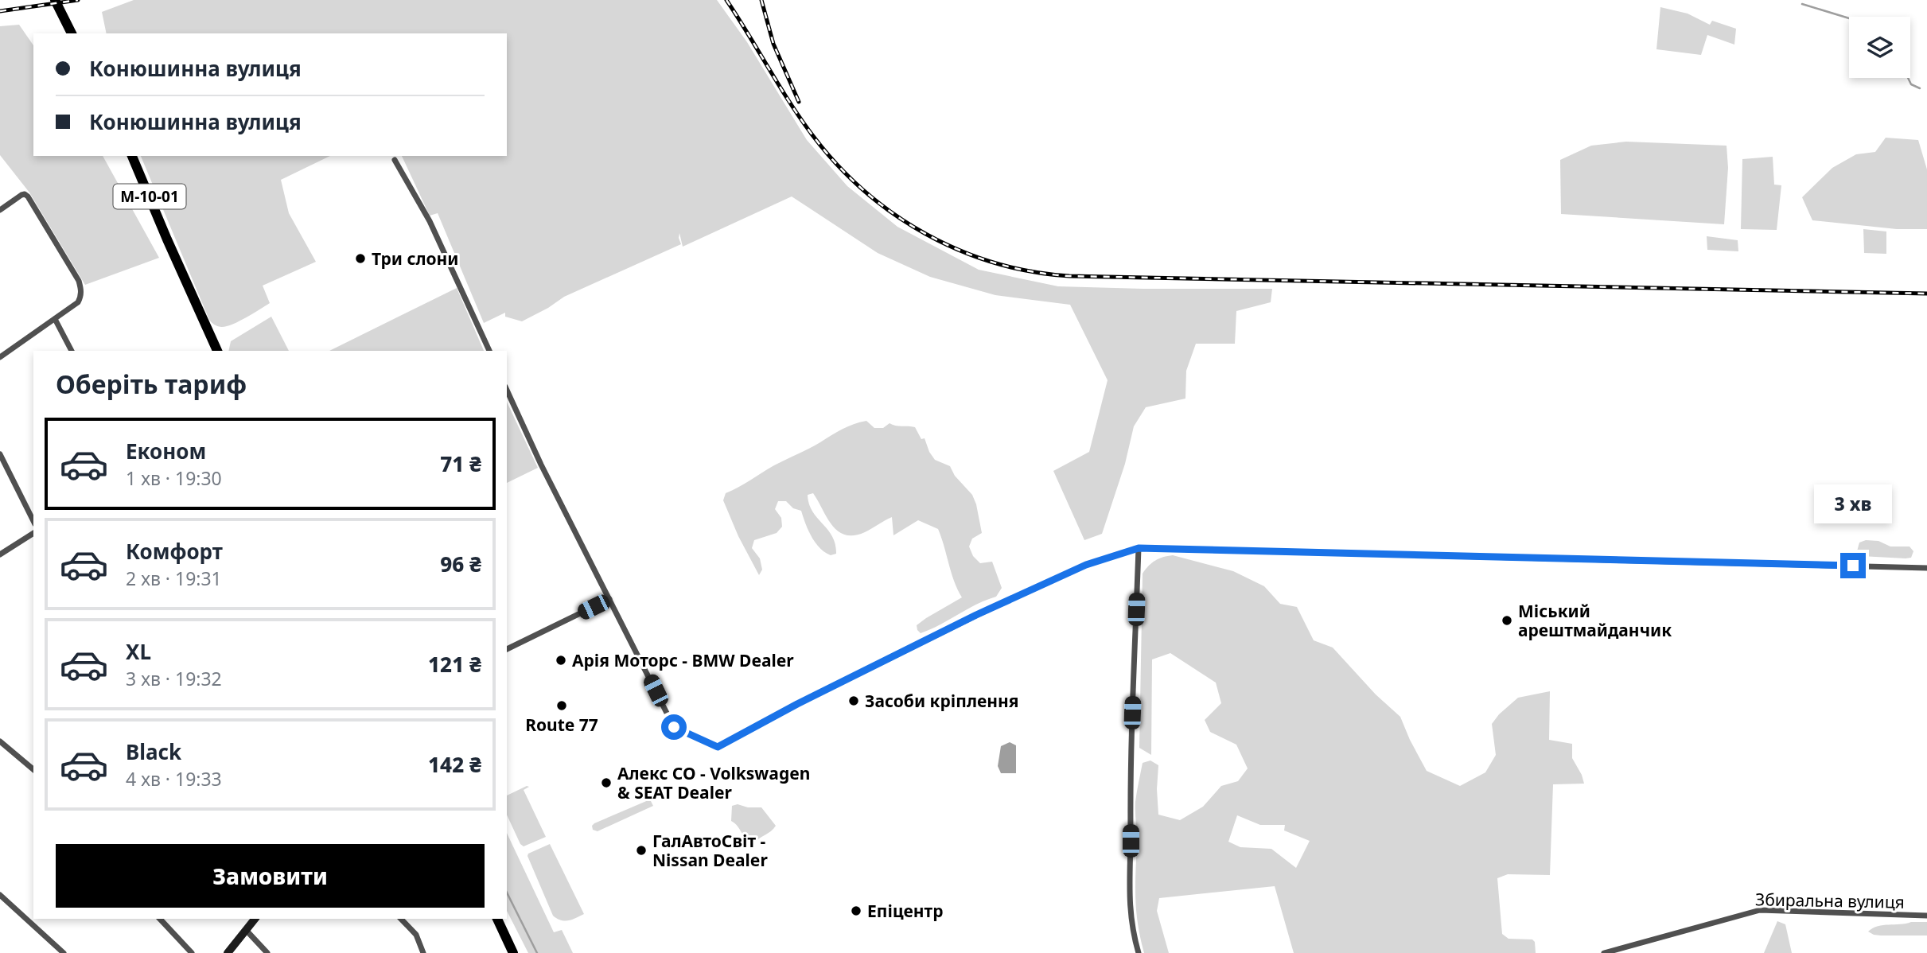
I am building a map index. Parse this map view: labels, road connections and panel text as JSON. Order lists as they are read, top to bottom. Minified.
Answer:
{"streets":{"highway":["М-10-01"],"street":["Збиральна вулиця"]},"places":["Три слони","Міський арештмайданчик","Арія Моторс - BMW Dealer","Засоби кріплення","Route 77","Алекс CO - Volkswagen & SEAT Dealer","ГалАвтоСвіт - Nissan Dealer","Епіцентр"],"page":{"banner":["Конюшинна вулиця","Конюшинна вулиця"],"heading":"Оберіть тариф","list":[{"name":"Економ","note":"1 хв · 19:30","value":"71 ₴"},{"name":"Комфорт","note":"2 хв · 19:31","value":"96 ₴"},{"name":"XL","note":"3 хв · 19:32","value":"121 ₴"},{"name":"Black","note":"4 хв · 19:33","value":"142 ₴"}],"bubble":"3 хв","buttons":"Замовити"}}
